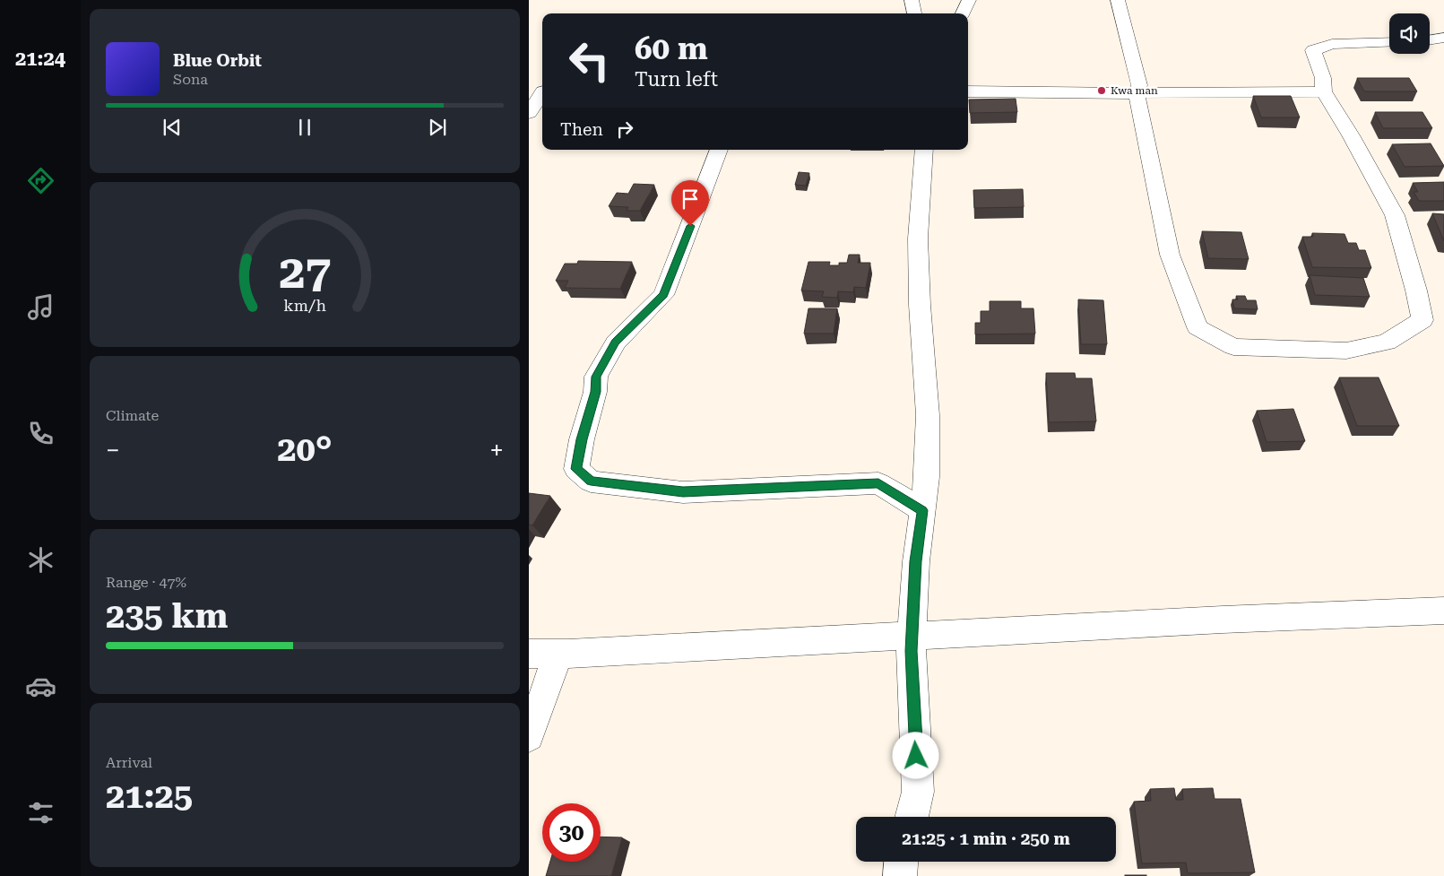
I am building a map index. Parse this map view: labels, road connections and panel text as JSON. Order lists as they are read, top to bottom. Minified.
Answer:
{"places":["Kwa man"],"page":{"tabs":"21:24","turn":["60 m","Turn left"],"song":["Blue Orbit","Sona"],"then":"Then","tile":["Climate",["Range · 47%","235 km"],["Arrival","21:25"]],"heat":["−","20°","+"],"limit":"30","trip":"21:25 · 1 min · 250 m","gauge":["27","km/h"]}}
